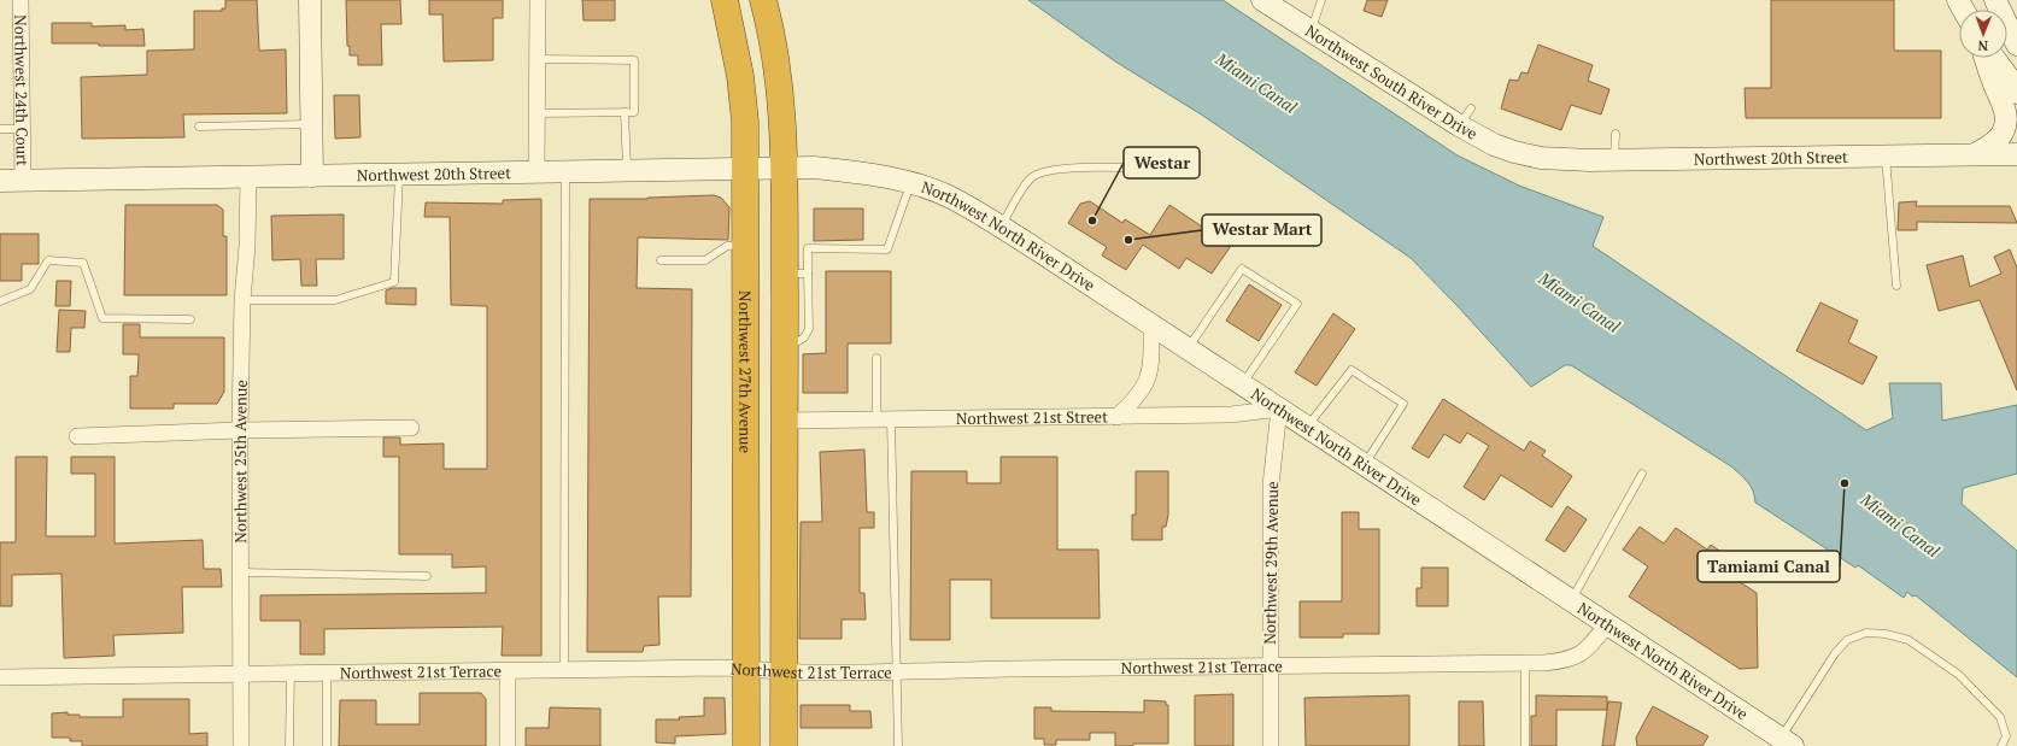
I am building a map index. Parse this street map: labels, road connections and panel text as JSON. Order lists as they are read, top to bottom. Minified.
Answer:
{"streets":{"highway":["Northwest 27th Avenue"],"main road":["Northwest South River Drive","Northwest 20th Street","Northwest North River Drive"],"street":["Northwest 24th Court","Northwest 21st Street","Northwest 25th Avenue","Northwest 29th Avenue","Northwest 21st Terrace"]},"crossings":[["Northwest South River Drive","Northwest 20th Street"],["Northwest 24th Court","Northwest 20th Street"],["Northwest 20th Street","Northwest North River Drive"],["Northwest 20th Street","Northwest 27th Avenue"],["Northwest 20th Street","Northwest 25th Avenue"],["Northwest North River Drive","Northwest 21st Street"],["Northwest North River Drive","Northwest 29th Avenue"],["Northwest North River Drive","Northwest 21st Terrace"],["Northwest 27th Avenue","Northwest 21st Terrace"],["Northwest 21st Street","Northwest 29th Avenue"],["Northwest 25th Avenue","Northwest 21st Terrace"],["Northwest 29th Avenue","Northwest 21st Terrace"]],"water":["Miami Canal"],"places":["Westar","Westar Mart","Tamiami Canal"],"north":"bottom"}
